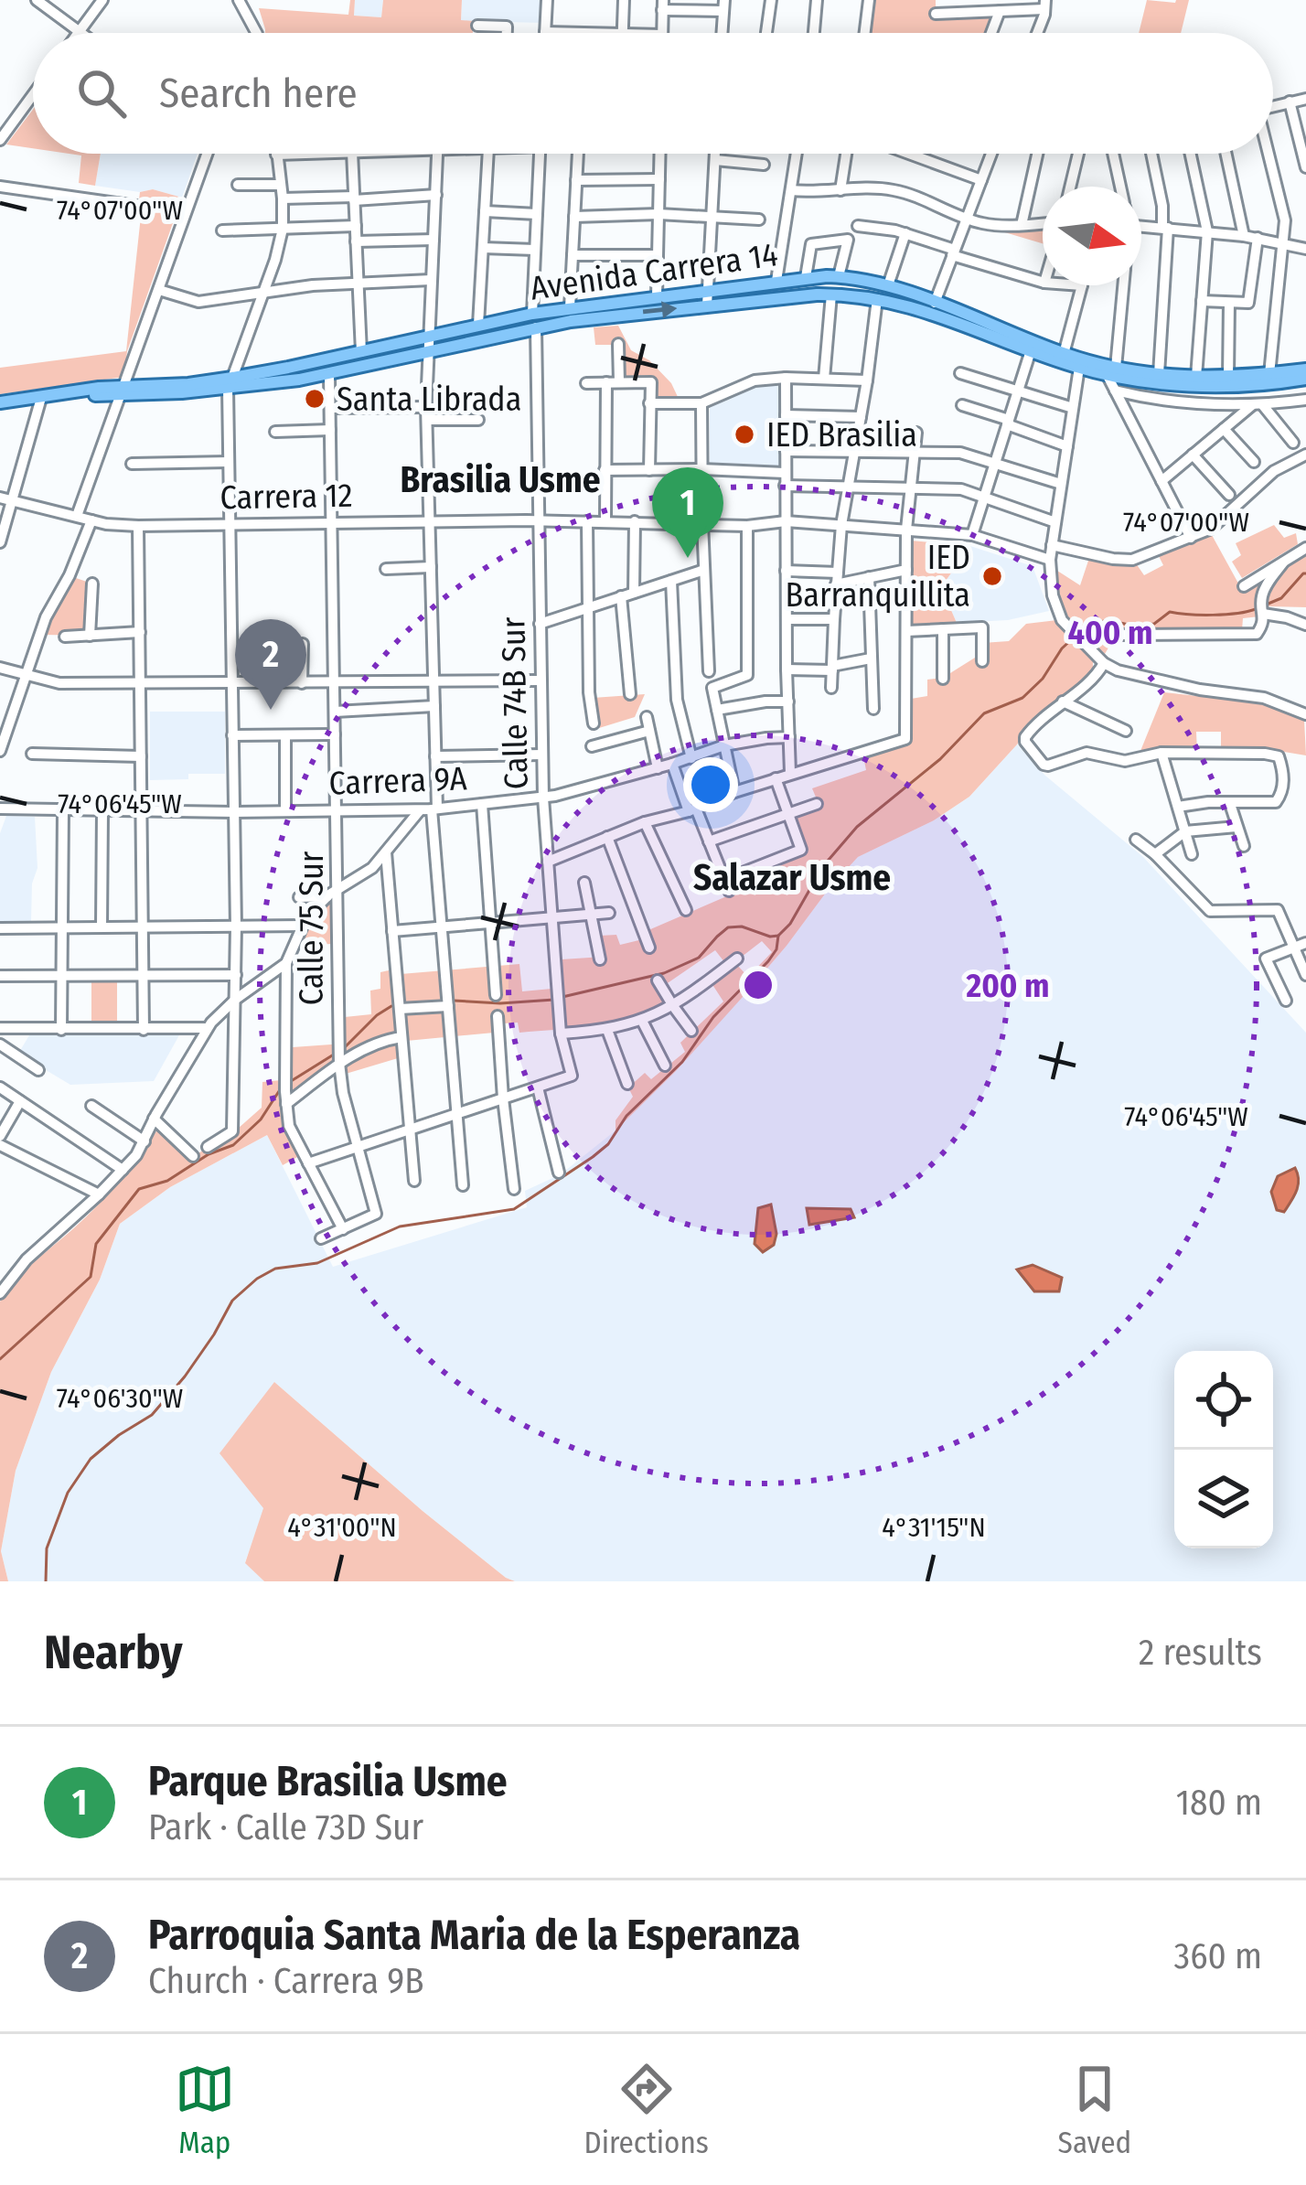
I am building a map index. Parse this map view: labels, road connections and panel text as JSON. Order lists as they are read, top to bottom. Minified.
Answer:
{"streets":{"main road":["Avenida Carrera 14"],"street":["Carrera 12","Calle 74B Sur","Carrera 9A","Calle 75 Sur"]},"crossings":[["Avenida Carrera 14","Calle 74B Sur"],["Avenida Carrera 14","Calle 75 Sur"],["Carrera 12","Calle 74B Sur"],["Carrera 12","Calle 75 Sur"],["Calle 74B Sur","Carrera 9A"],["Carrera 9A","Calle 75 Sur"]],"districts":["Brasilia Usme","Salazar Usme"],"places":["Santa Librada","IED Brasilia","IED Barranquillita"],"north":"right","page":{"search":"Search here","pins":["1","2"],"heading":["Nearby","2 results"],"list":[{"mark":"1","name":"Parque Brasilia Usme","note":"Park · Calle 73D Sur","value":"180 m"},{"mark":"2","name":"Parroquia Santa Maria de la Esperanza","note":"Church · Carrera 9B","value":"360 m"}],"nav":["Map","Directions","Saved"]},"coordinates":["74°07'00\"W","74°06'45\"W","74°06'30\"W","4°31'00\"N","4°31'15\"N"],"rings":["400 m","200 m"]}
